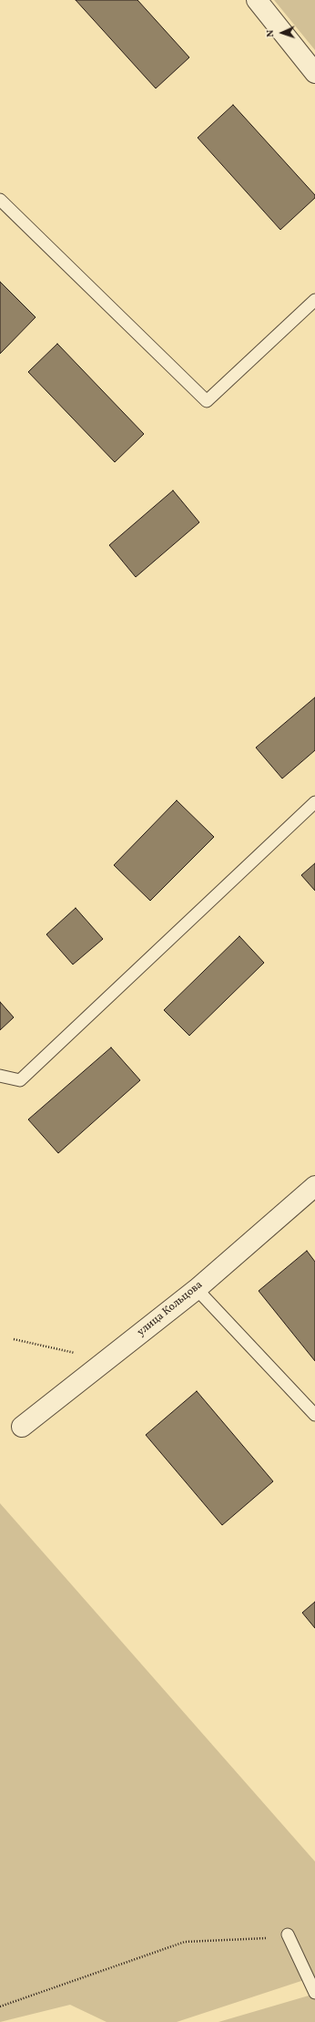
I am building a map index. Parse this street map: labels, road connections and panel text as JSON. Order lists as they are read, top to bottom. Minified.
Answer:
{"streets":{"street":["улица Кольцова"]},"north":"left"}
